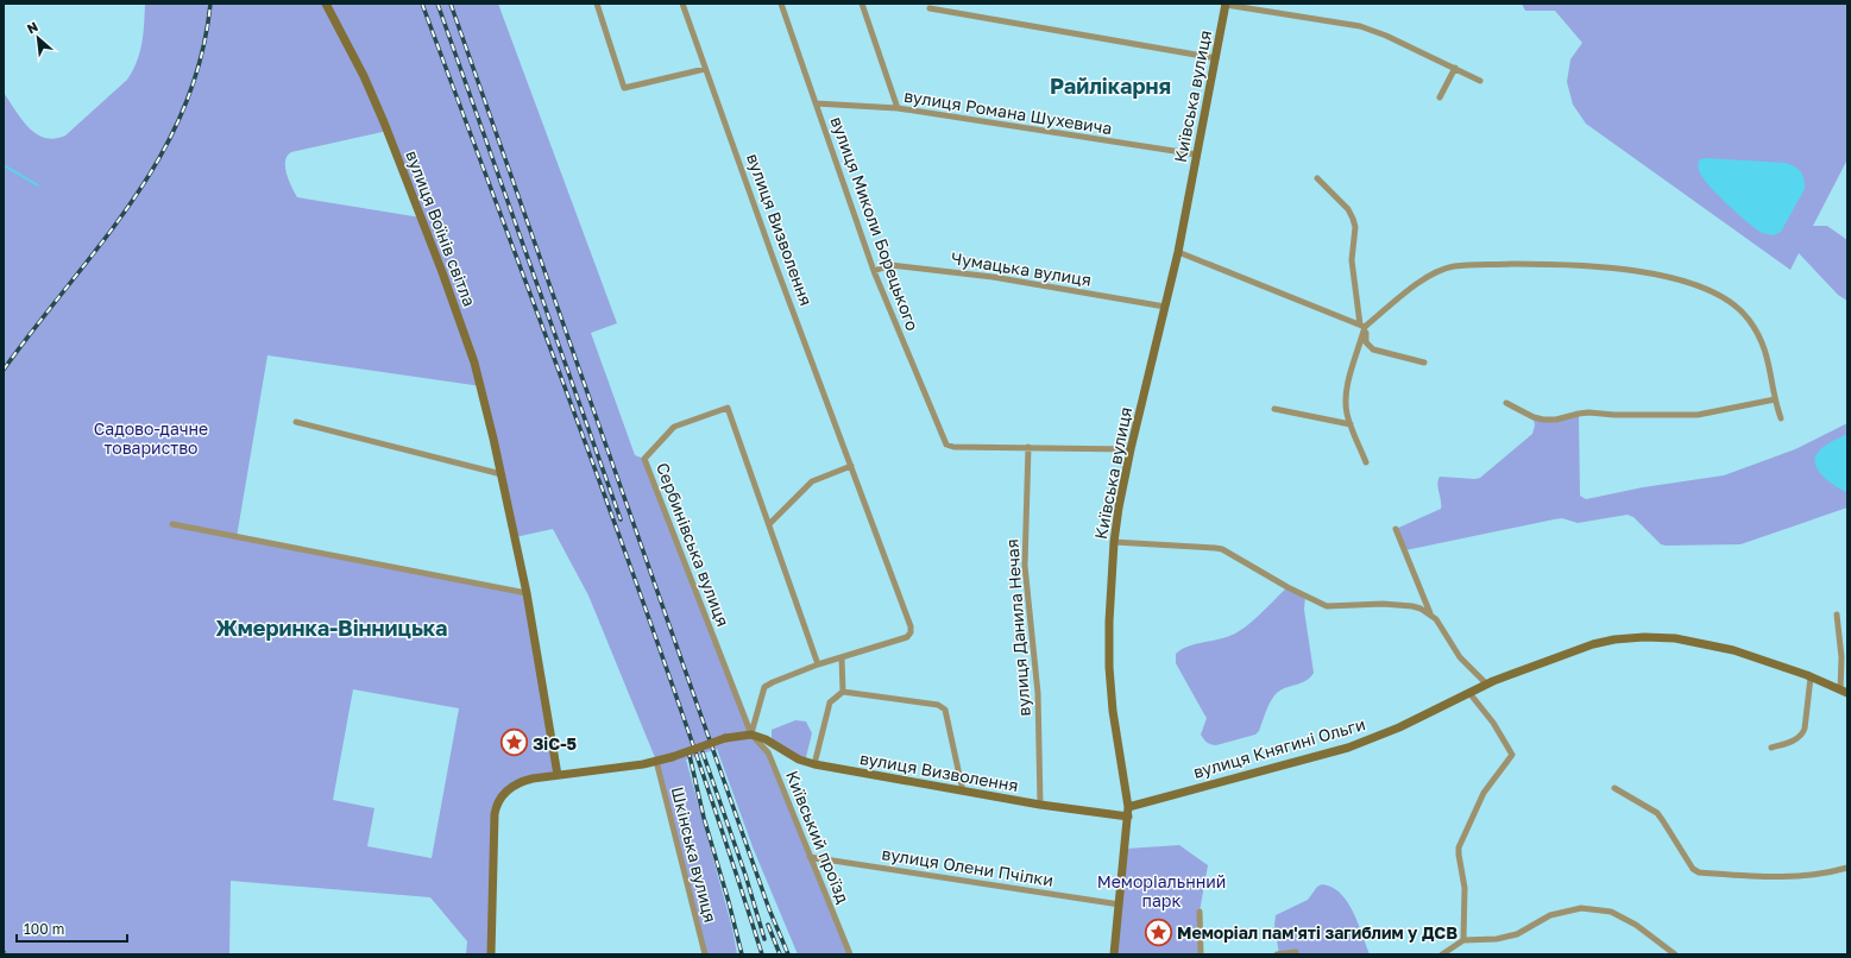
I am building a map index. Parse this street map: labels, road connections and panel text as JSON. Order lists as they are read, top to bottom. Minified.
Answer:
{"streets":{"street":["Київська вулиця","вулиця Романа Шухевича","вулиця Миколи Борецького","вулиця Воїнів світла","вулиця Визволення","Чумацька вулиця","Сербинівська вулиця","вулиця Данила Нечая","вулиця Княгині Ольги","Київський проїзд","Шкінська вулиця","вулиця Олени Пчілки"]},"crossings":[["Київська вулиця","вулиця Романа Шухевича"],["Київська вулиця","вулиця Визволення"],["Київська вулиця","Чумацька вулиця"],["Київська вулиця","вулиця Княгині Ольги"],["Київська вулиця","вулиця Олени Пчілки"],["вулиця Романа Шухевича","вулиця Миколи Борецького"],["вулиця Миколи Борецького","Чумацька вулиця"],["вулиця Миколи Борецького","вулиця Данила Нечая"],["вулиця Визволення","Сербинівська вулиця"],["вулиця Визволення","вулиця Данила Нечая"],["вулиця Визволення","Київський проїзд"],["Сербинівська вулиця","Київський проїзд"],["Київський проїзд","вулиця Олени Пчілки"]],"districts":["Райлікарня","Жмеринка-Вінницька"],"parks":["Садово-дачне товариство","Меморіальнний парк"],"places":{"place":["ЗіС-5","Меморіал пам'яті загиблим у ДСВ"]},"scale_bar":"100 m","north":"top left"}
